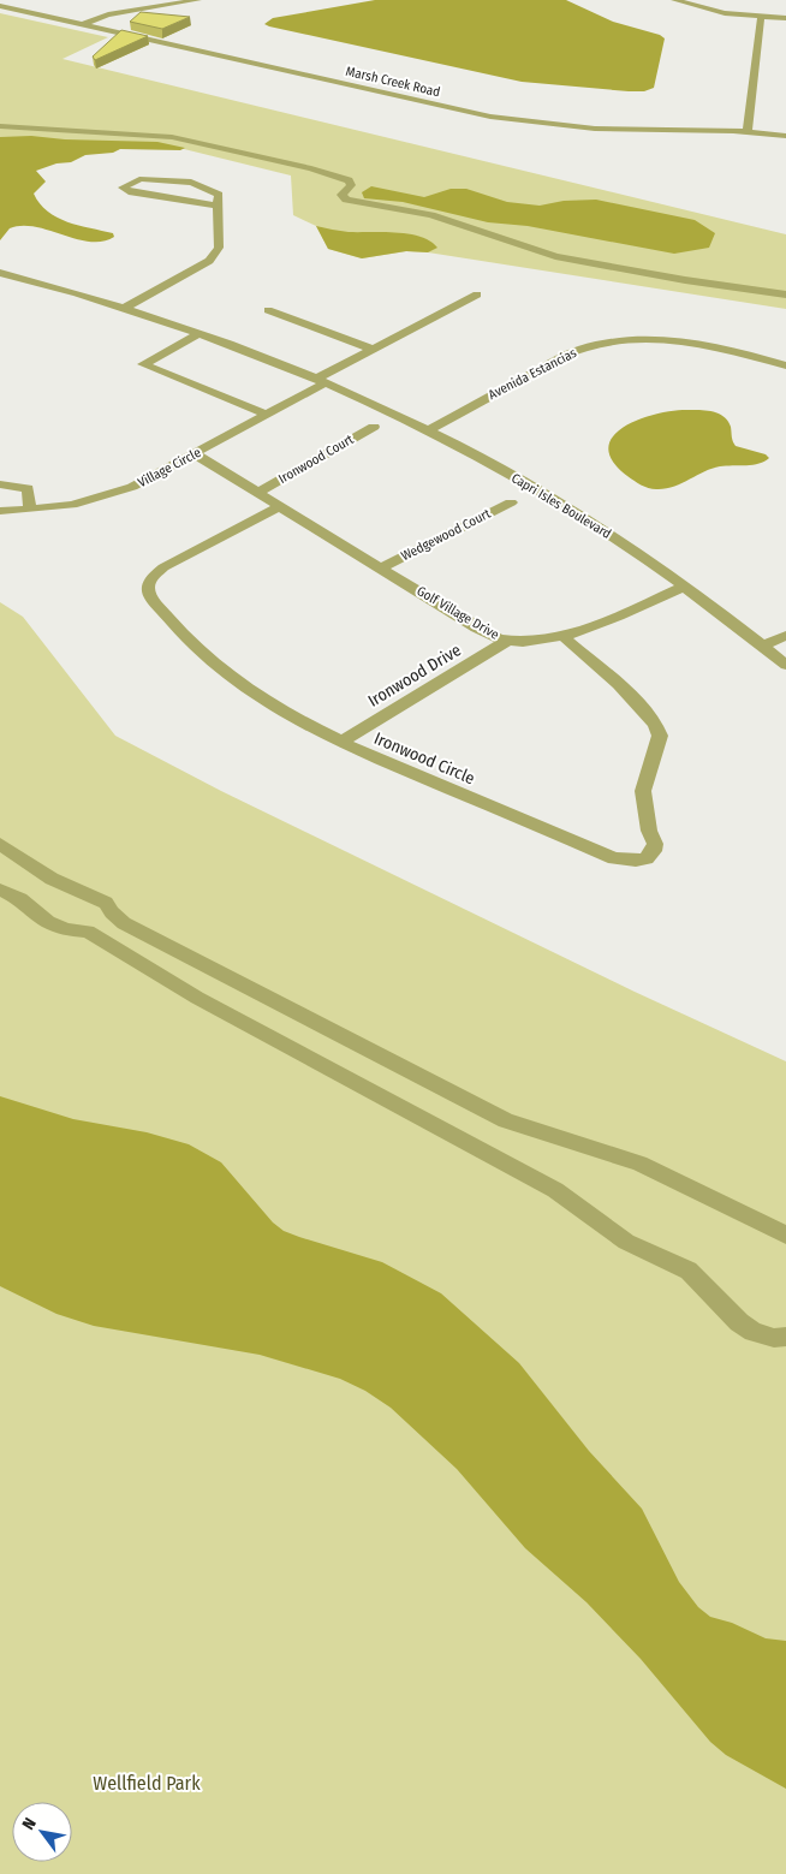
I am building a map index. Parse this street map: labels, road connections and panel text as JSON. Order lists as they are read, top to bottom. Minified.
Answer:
{"streets":{"street":["Marsh Creek Road","Avenida Estancias","Ironwood Court","Village Circle","Capri Isles Boulevard","Wedgewood Court","Golf Village Drive","Ironwood Drive","Ironwood Circle"]},"crossings":[["Avenida Estancias","Capri Isles Boulevard"],["Village Circle","Capri Isles Boulevard"],["Capri Isles Boulevard","Golf Village Drive"],["Wedgewood Court","Golf Village Drive"],["Golf Village Drive","Ironwood Drive"],["Golf Village Drive","Ironwood Circle"],["Ironwood Drive","Ironwood Circle"]],"parks":["Wellfield Park"],"north":"top left"}
